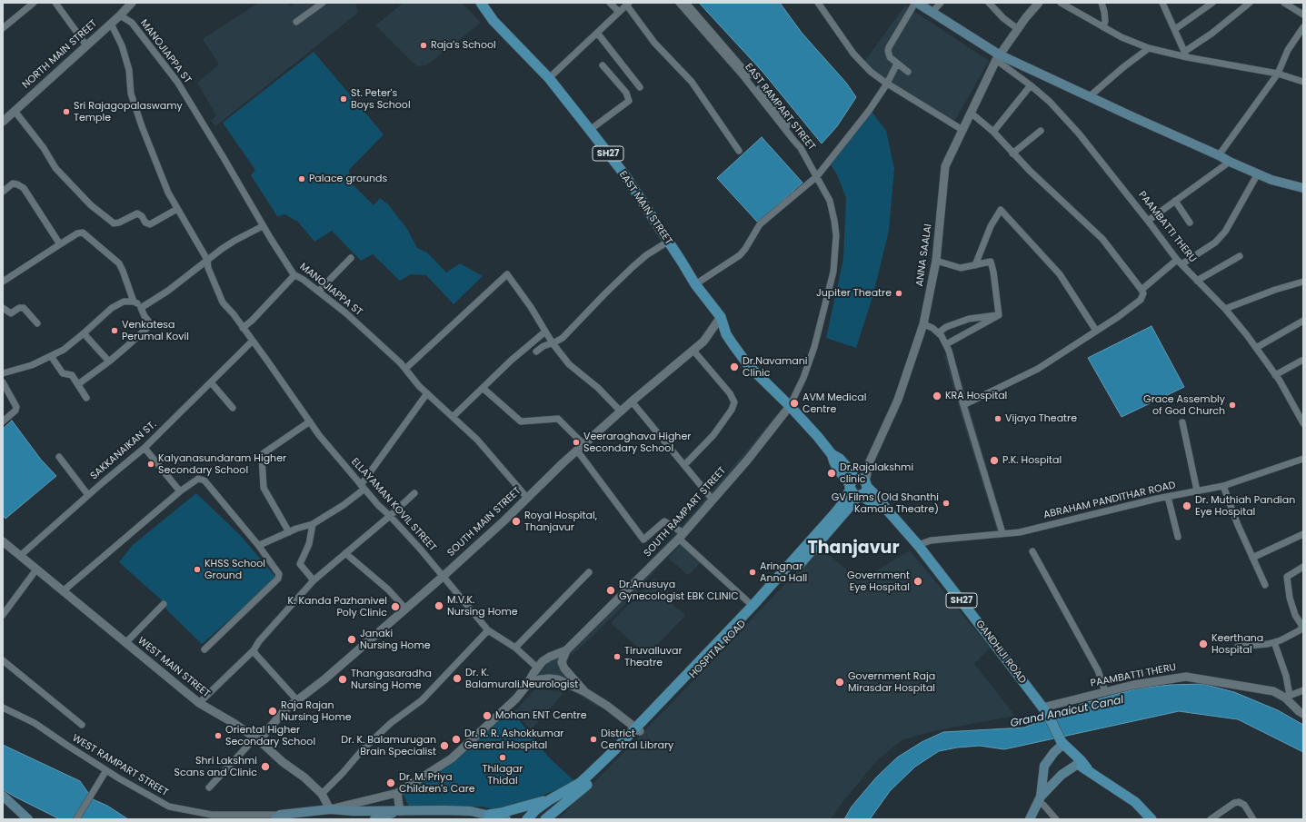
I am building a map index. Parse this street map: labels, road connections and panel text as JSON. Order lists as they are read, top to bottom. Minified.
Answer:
{"streets":{"main road":["SH27","EAST MAIN STREET","HOSPITAL ROAD","GANDHIJI ROAD"],"street":["MANOJIAPPA ST","NORTH MAIN STREET","EAST RAMPART STREET","PAAMBATTI THERU","ANNA SAALAI","SAKKANAIKAN ST.","ABRAHAM PANDITHAR ROAD","ELLAYAMAN KOVIL STREET","SOUTH RAMPART STREET","SOUTH MAIN STREET","WEST MAIN STREET","WEST RAMPART STREET"]},"crossings":[["MANOJIAPPA ST","NORTH MAIN STREET"],["MANOJIAPPA ST","SOUTH MAIN STREET"],["NORTH MAIN STREET","ELLAYAMAN KOVIL STREET"],["EAST RAMPART STREET","SH27"],["EAST RAMPART STREET","SOUTH RAMPART STREET"],["SH27","EAST MAIN STREET"],["SH27","PAAMBATTI THERU"],["SH27","ANNA SAALAI"],["SH27","SOUTH RAMPART STREET"],["SH27","SOUTH MAIN STREET"],["SH27","HOSPITAL ROAD"],["SH27","GANDHIJI ROAD"],["EAST MAIN STREET","SOUTH MAIN STREET"],["PAAMBATTI THERU","ANNA SAALAI"],["PAAMBATTI THERU","GANDHIJI ROAD"],["ANNA SAALAI","HOSPITAL ROAD"],["ANNA SAALAI","GANDHIJI ROAD"],["SAKKANAIKAN ST.","ELLAYAMAN KOVIL STREET"],["SAKKANAIKAN ST.","WEST MAIN STREET"],["ABRAHAM PANDITHAR ROAD","GANDHIJI ROAD"],["ELLAYAMAN KOVIL STREET","SOUTH RAMPART STREET"],["ELLAYAMAN KOVIL STREET","SOUTH MAIN STREET"],["SOUTH RAMPART STREET","WEST MAIN STREET"],["SOUTH MAIN STREET","WEST MAIN STREET"],["HOSPITAL ROAD","GANDHIJI ROAD"]],"districts":["Thanjavur"],"water":["Grand Anaicut Canal"],"places":["Raja's School","St. Peter's Boys School","Sri Rajagopalaswamy Temple","Palace grounds","Jupiter Theatre","Venkatesa Perumal Kovil","Dr.Navamani Clinic","KRA Hospital","AVM Medical Centre","Grace Assembly of God Church","Vijaya Theatre","Veeraraghava Higher Secondary School","P.K. Hospital","Kalyanasundaram Higher Secondary School","Dr.Rajalakshmi clinic","GV Films (Old Shanthi Kamala Theatre)","Dr. Muthiah Pandian Eye Hospital","Royal Hospital, Thanjavur","KHSS School Ground","Aringnar Anna Hall","Government Eye Hospital","Dr.Anusuya Gynecologist EBK CLINIC","M.V.K. Nursing Home","K. Kanda Pazhanivel Poly Clinic","Janaki Nursing Home","Keerthana Hospital","Tiruvalluvar Theatre","Dr. K. Balamurali.Neurologist","Thangasaradha Nursing Home","Government Raja Mirasdar Hospital","Raja Rajan Nursing Home","Mohan ENT Centre","Oriental Higher Secondary School","Dr. R. R. Ashokkumar General Hospital","District Central Library","Dr. K. Balamurugan Brain Specialist","Thilagar Thidal","Shri Lakshmi Scans and Clinic","Dr. M. Priya Children's Care"]}
